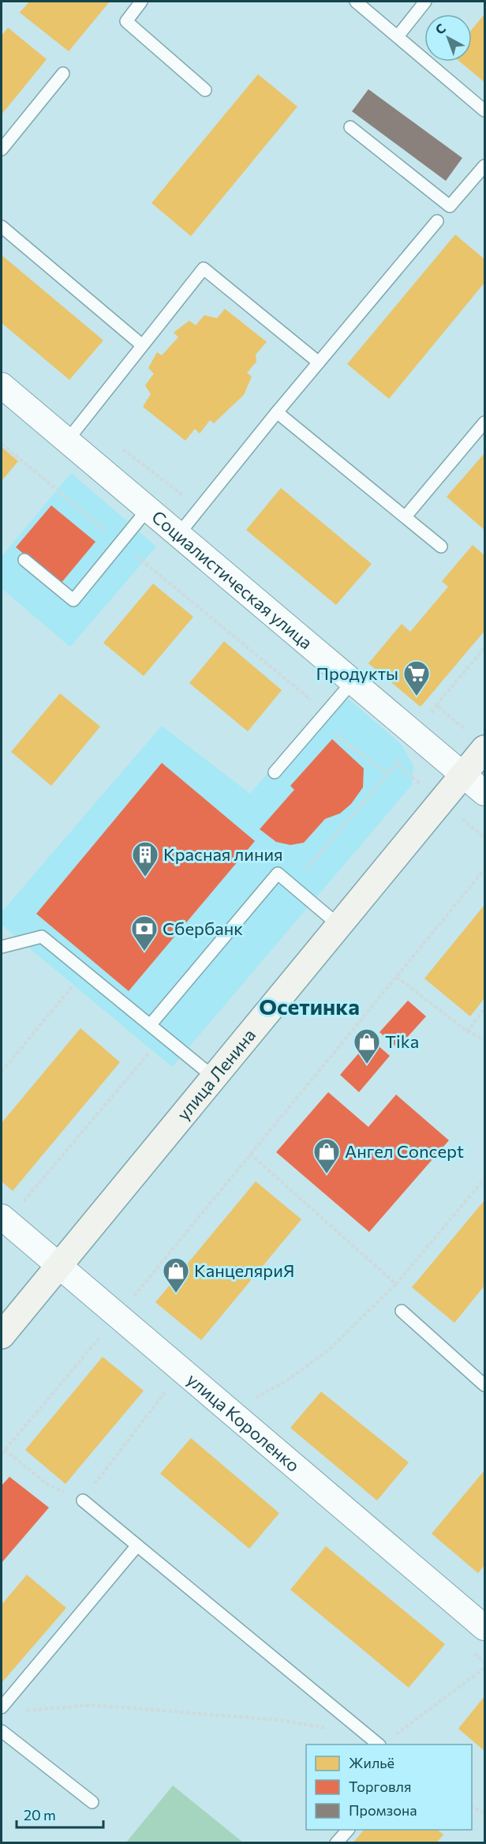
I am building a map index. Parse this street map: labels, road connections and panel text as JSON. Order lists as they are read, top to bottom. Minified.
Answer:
{"streets":{"main road":["улица Ленина"],"street":["Социалистическая улица","улица Короленко"]},"crossings":[["Социалистическая улица","улица Ленина"],["улица Ленина","улица Короленко"]],"districts":["Осетинка"],"places":{"supermarket":["Продукты"],"building":["Красная линия"],"bank":["Сбербанк"],"shop":["Tika","Ангел Concept","КанцеляриЯ"]},"legend":["Жильё","Торговля","Промзона"],"scale_bar":"20 m","north":"top left"}
